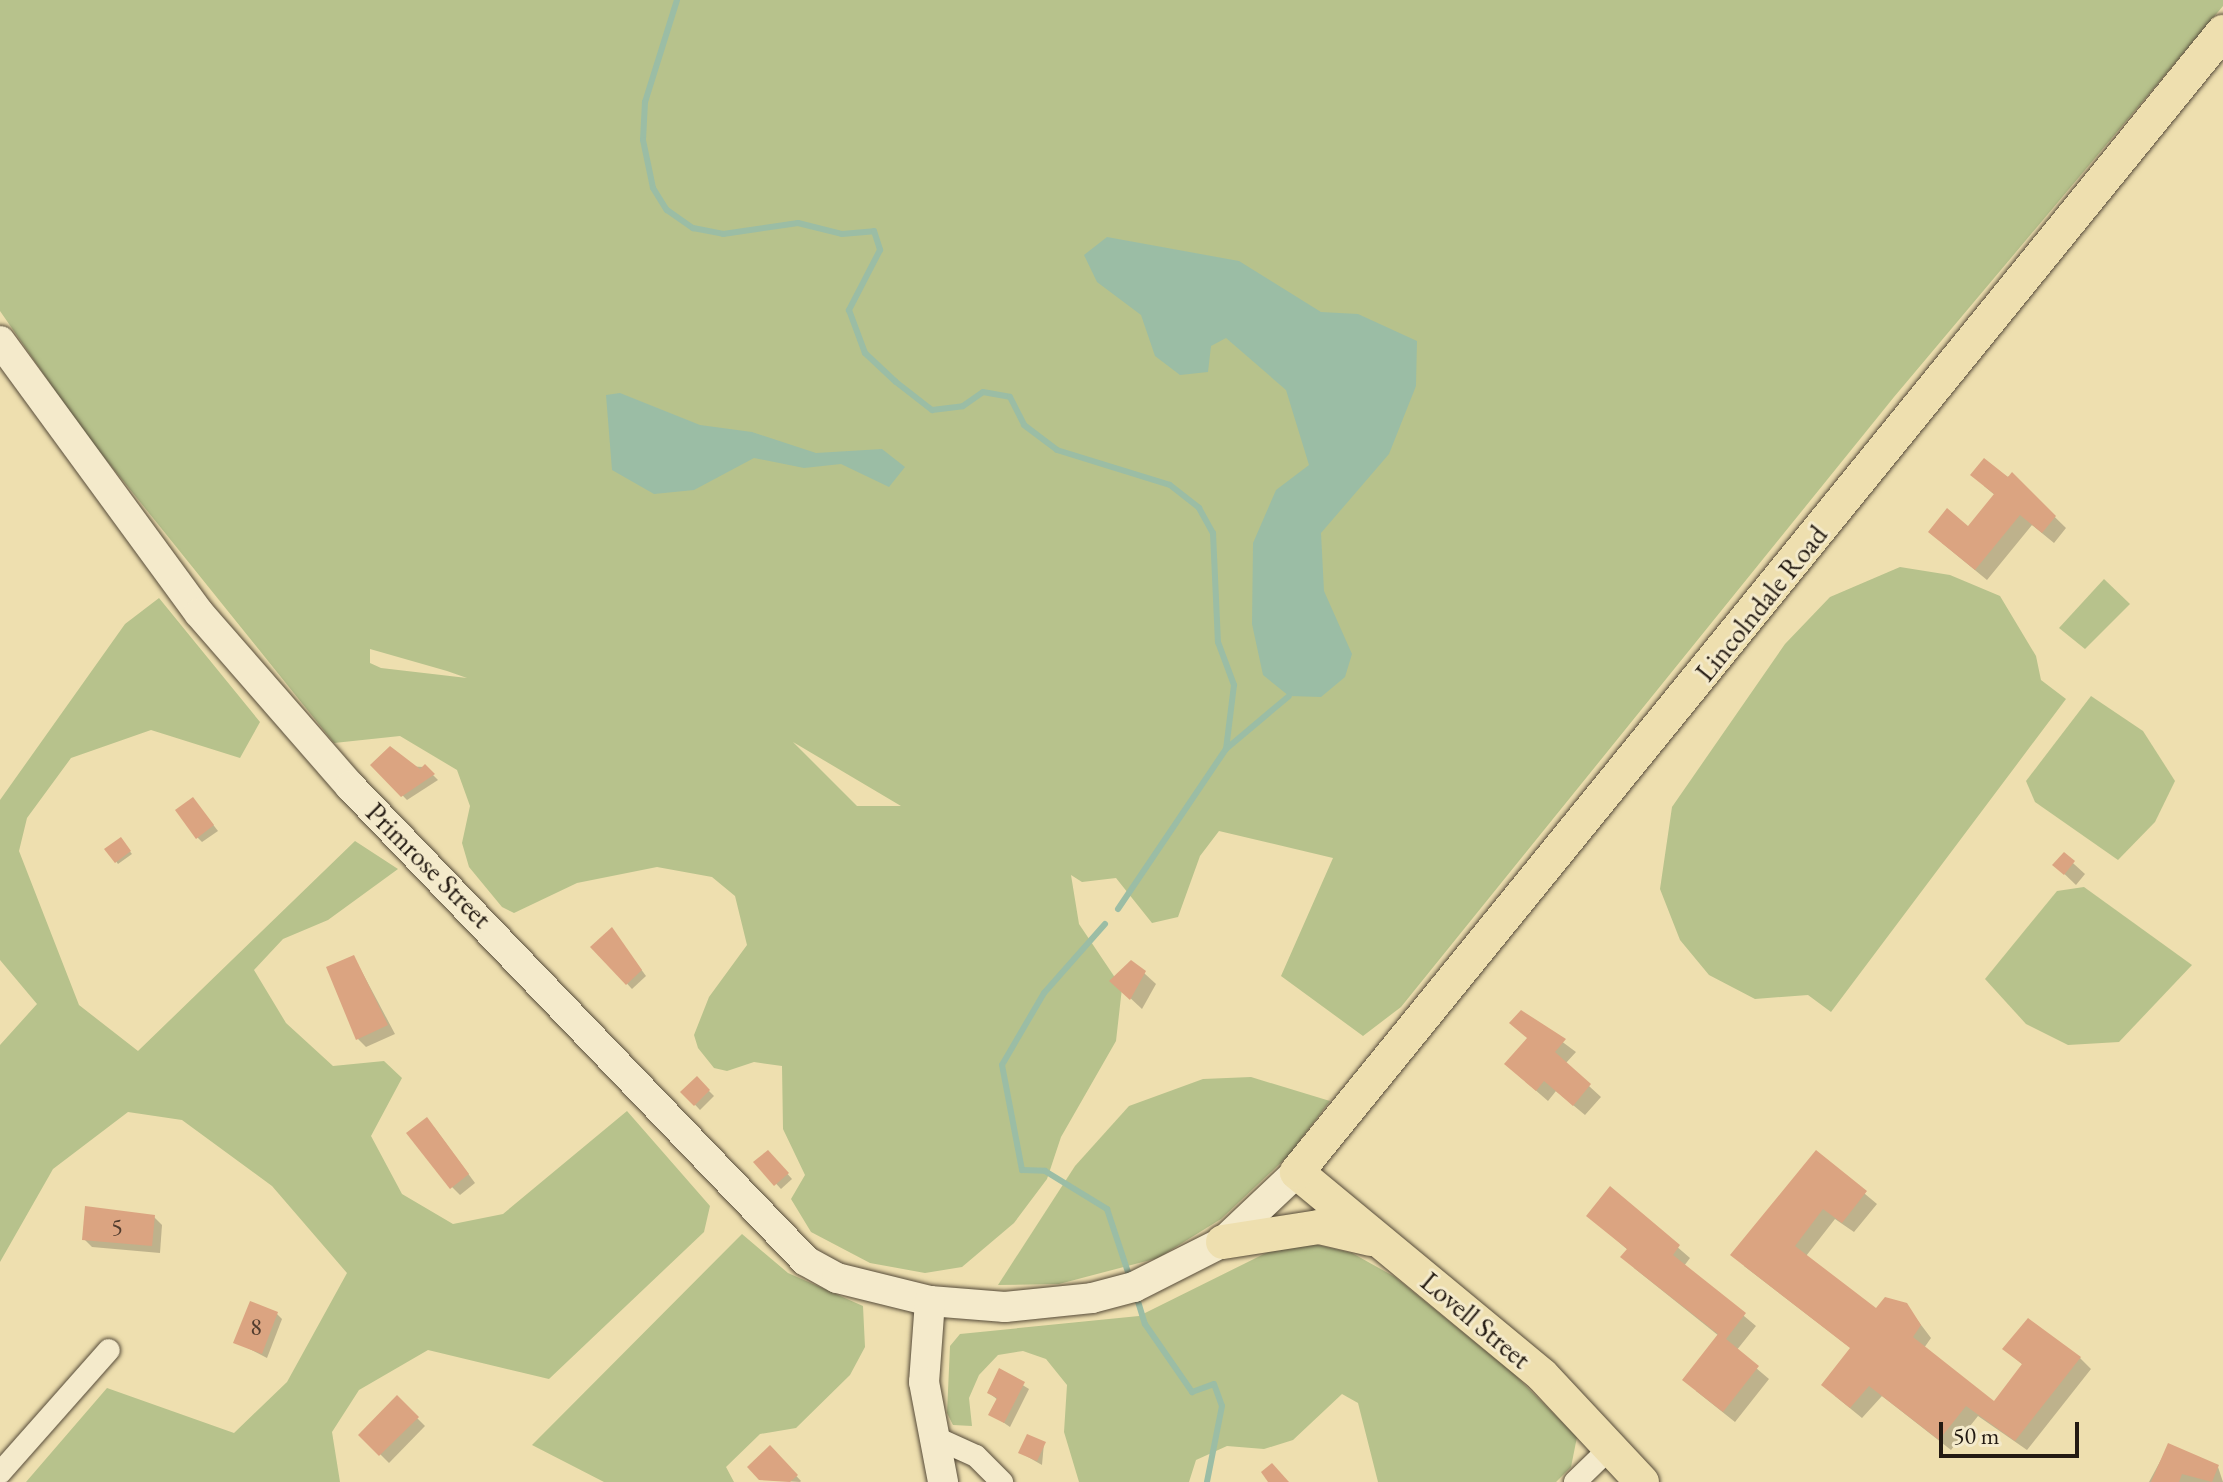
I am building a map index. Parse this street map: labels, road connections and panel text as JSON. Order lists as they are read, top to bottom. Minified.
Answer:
{"streets":{"main road":["Lincolndale Road","Primrose Street","Lovell Street"]},"crossings":[["Lincolndale Road","Primrose Street"],["Lincolndale Road","Lovell Street"],["Primrose Street","Lovell Street"]],"house_numbers":["5","8"],"scale_bar":"50 m"}
